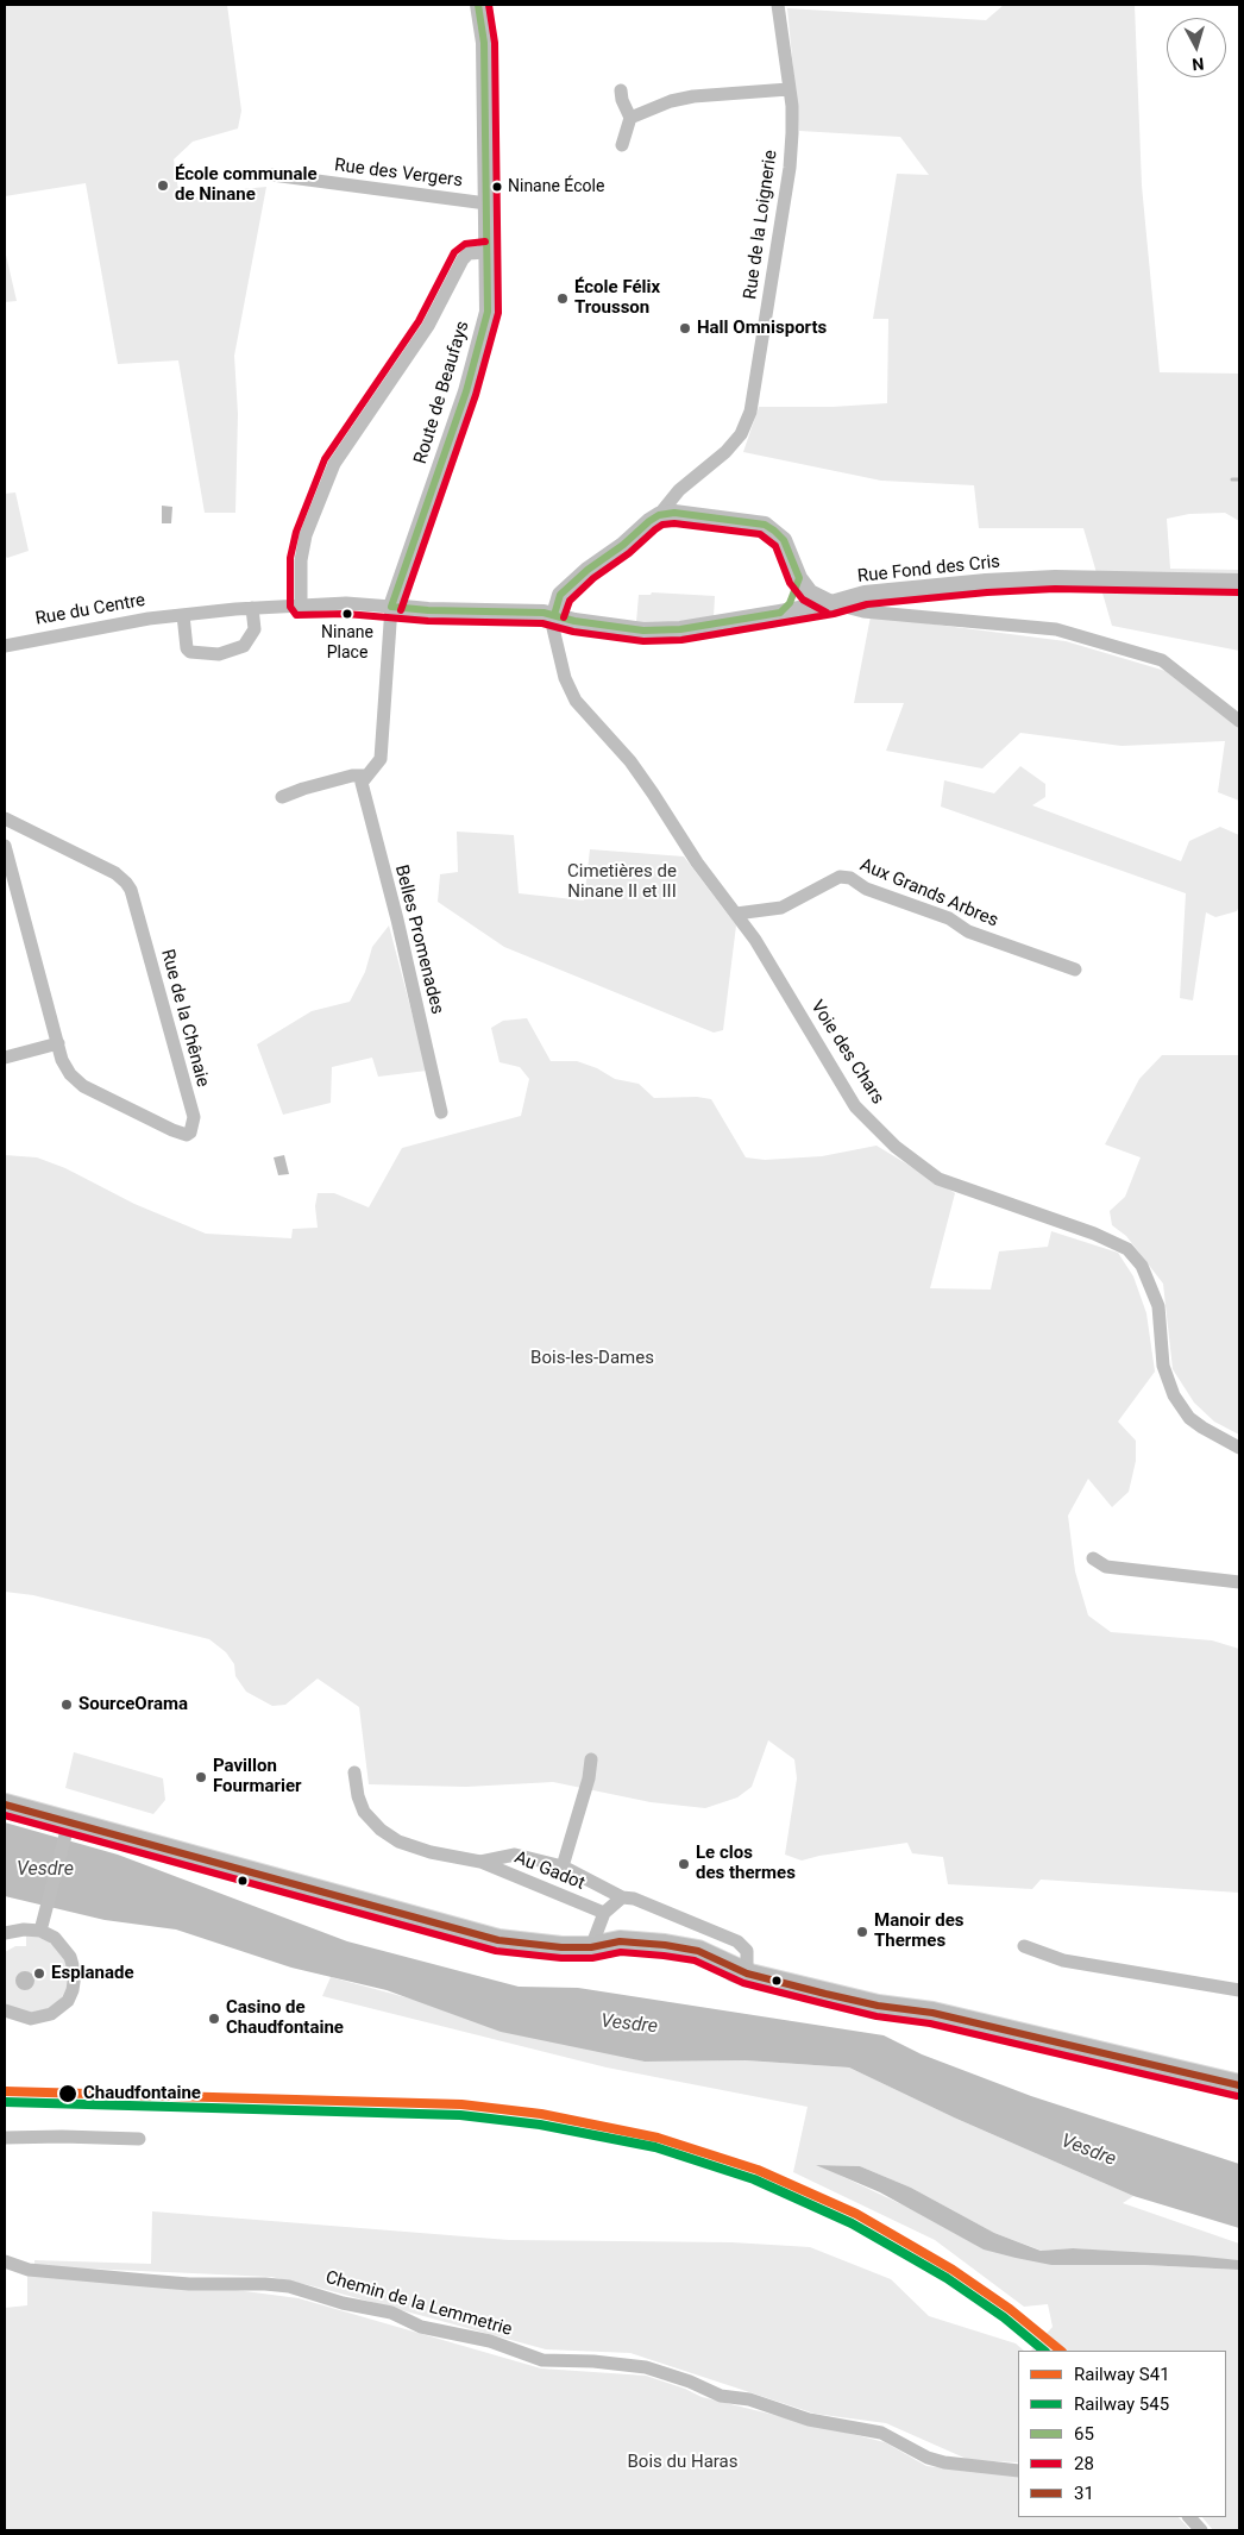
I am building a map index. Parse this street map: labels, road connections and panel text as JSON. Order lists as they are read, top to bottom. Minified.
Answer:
{"streets":{"street":["Rue des Vergers","Rue de la Loignerie","Route de Beaufays","Rue Fond des Cris","Rue du Centre","Aux Grands Arbres","Belles Promenades","Rue de la Chênaie","Voie des Chars","Au Gadot","Chemin de la Lemmetrie"]},"crossings":[["Rue des Vergers","Route de Beaufays"],["Rue de la Loignerie","Rue Fond des Cris"],["Rue de la Loignerie","Rue du Centre"],["Rue de la Loignerie","Voie des Chars"],["Route de Beaufays","Rue du Centre"],["Rue Fond des Cris","Rue du Centre"],["Rue Fond des Cris","Voie des Chars"],["Rue du Centre","Voie des Chars"],["Aux Grands Arbres","Voie des Chars"]],"water":["Vesdre"],"parks":["Cimetières de Ninane II et III","Bois-les-Dames","Bois du Haras"],"places":["École communale de Ninane","Ninane École","École Félix Trousson","Hall Omnisports","Ninane Place","SourceOrama","Pavillon Fourmarier","Le clos des thermes","Manoir des Thermes","Esplanade","Casino de Chaudfontaine","Chaudfontaine"],"lines":["transit line 65","transit line 28","transit line 31","rail line S41","rail line 545"],"legend":["Railway S41","Railway 545","65","28","31"],"north":"bottom"}
